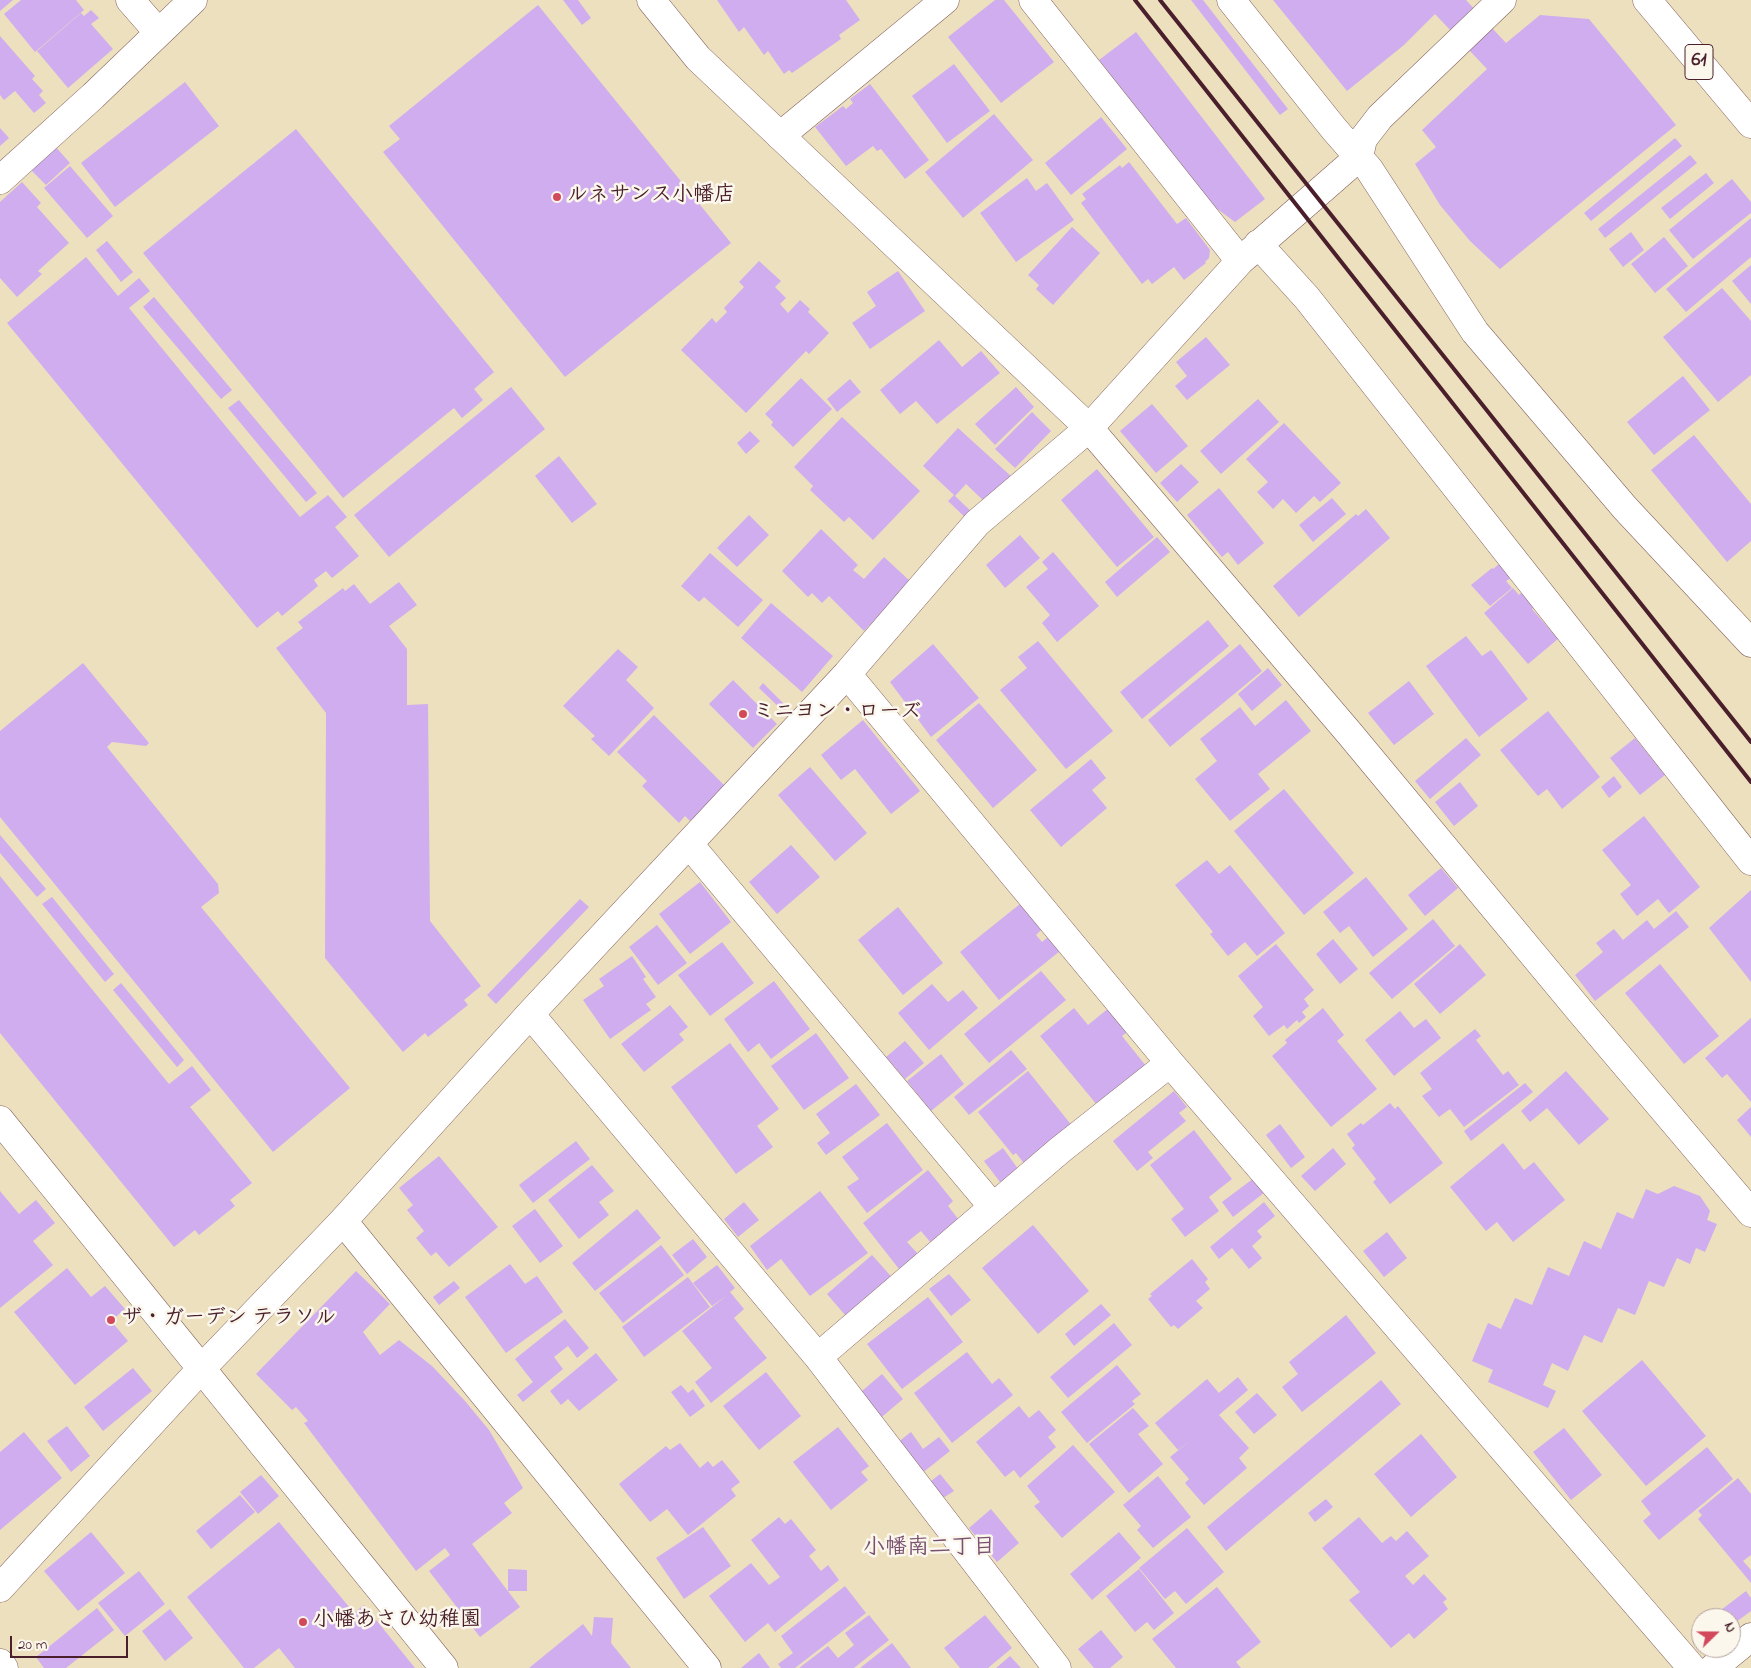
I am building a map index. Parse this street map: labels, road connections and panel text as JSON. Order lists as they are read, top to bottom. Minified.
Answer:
{"streets":{"street":["61"]},"districts":["小幡南二丁目"],"places":["ルネサンス小幡店","ミニヨン・ローズ","ザ・ガーデン テラソル","小幡あさひ幼稚園"],"scale_bar":"20 m","north":"right"}
